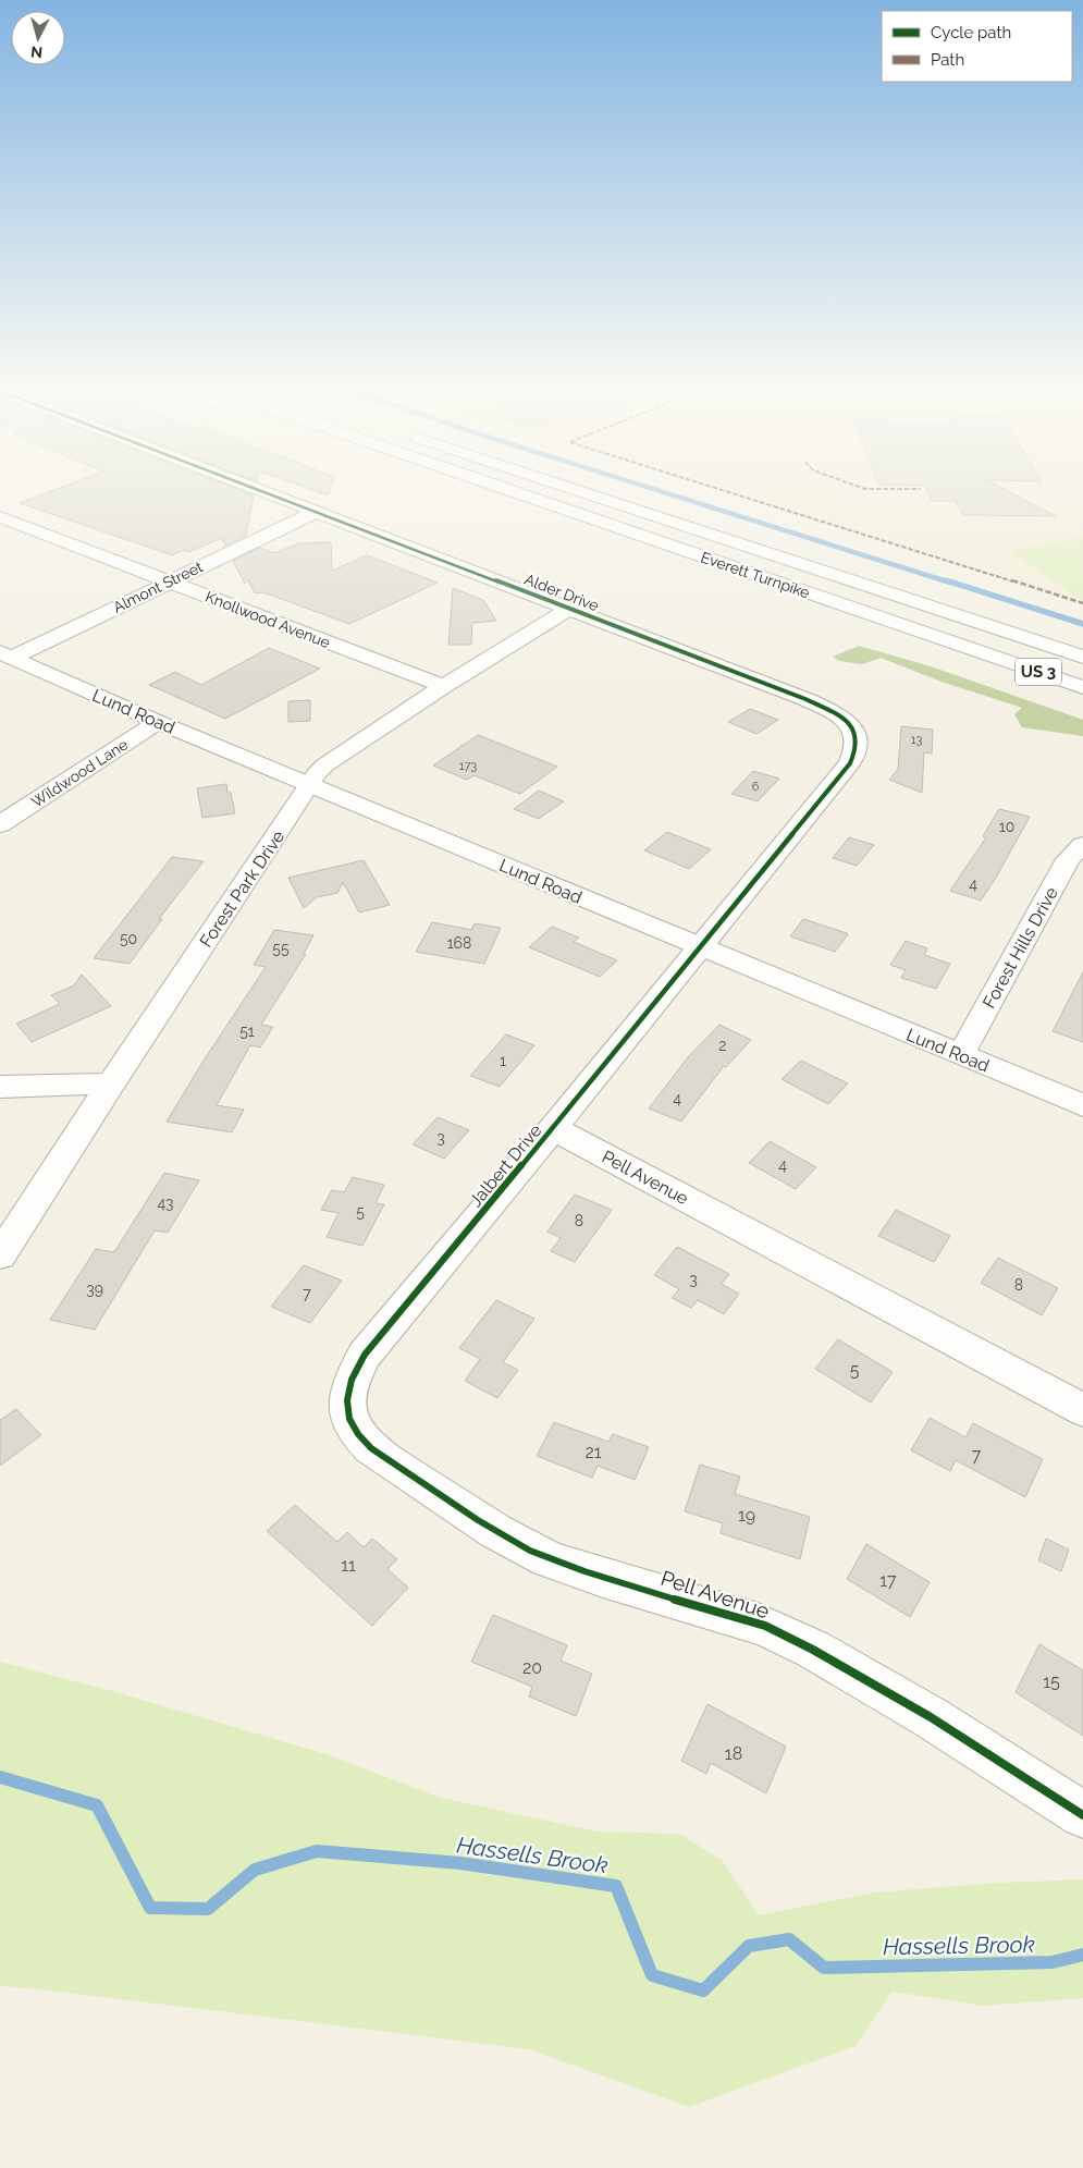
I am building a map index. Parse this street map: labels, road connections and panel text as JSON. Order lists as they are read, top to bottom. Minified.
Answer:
{"streets":{"main road":["Everett Turnpike","Almont Street","Alder Drive","Knollwood Avenue","US 3","Lund Road","Wildwood Lane","Forest Park Drive","Forest Hills Drive","Jalbert Drive","Pell Avenue"]},"crossings":[["Almont Street","Alder Drive"],["Almont Street","Knollwood Avenue"],["Almont Street","Lund Road"],["Alder Drive","Lund Road"],["Alder Drive","Forest Park Drive"],["Alder Drive","Jalbert Drive"],["Knollwood Avenue","Forest Park Drive"],["Lund Road","Wildwood Lane"],["Lund Road","Forest Park Drive"],["Lund Road","Forest Hills Drive"],["Lund Road","Jalbert Drive"],["Jalbert Drive","Pell Avenue"]],"water":["Hassells Brook"],"house_numbers":["13","173","6","10","4","50","168","55","51","2","1","4","3","4","43","5","8","3","8","39","7","5","21","7","19","11","17","20","15","18"],"legend":["Cycle path","Path"],"north":"bottom"}
